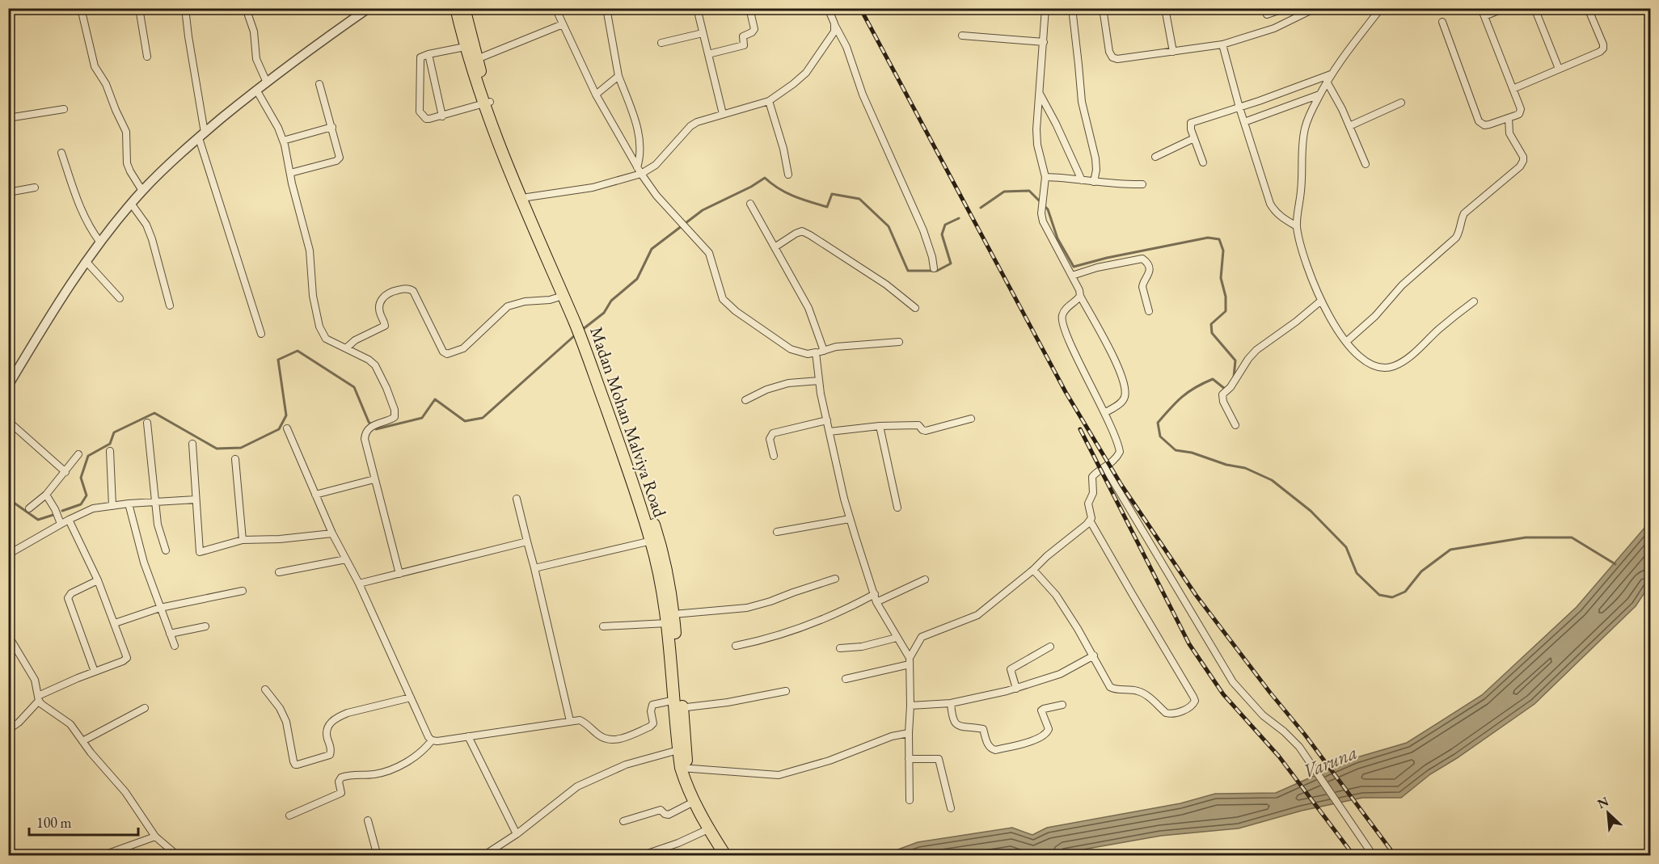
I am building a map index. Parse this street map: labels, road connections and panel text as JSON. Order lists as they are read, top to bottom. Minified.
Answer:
{"streets":{"highway":["Madan Mohan Malviya Road"]},"water":["Varuna"],"scale_bar":"100 m","north":"top left"}
